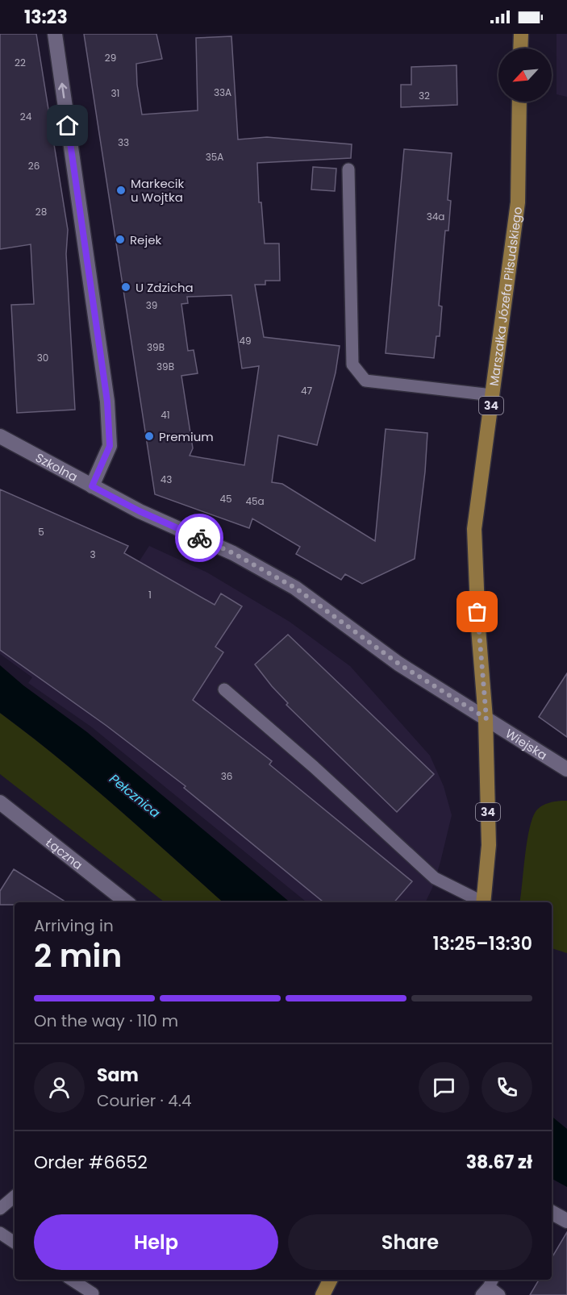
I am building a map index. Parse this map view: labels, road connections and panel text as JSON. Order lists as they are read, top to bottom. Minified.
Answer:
{"streets":{"main road":["Marszałka Józefa Piłsudskiego","34"],"street":["Szkolna","Wiejska","Łączna"]},"crossings":[["Marszałka Józefa Piłsudskiego","Szkolna"],["Marszałka Józefa Piłsudskiego","Wiejska"],["Szkolna","Wiejska"]],"water":["Pełcznica"],"places":["Markecik u Wojtka","Rejek","U Zdzicha","Premium"],"house_numbers":["29","22","33A","31","32","24","33","35A","26","28","34a","39","49","39B","30","39B","47","41","43","45","45a","5","3","1","36"],"north":"bottom left","page":{"status":"13:23","heading":["2 min","Arriving in","13:25–13:30"],"panel":["Sam","Courier · 4.4","Order #6652","38.67 zł"],"bar":"On the way · 110 m","buttons":["Help","Share"]}}
